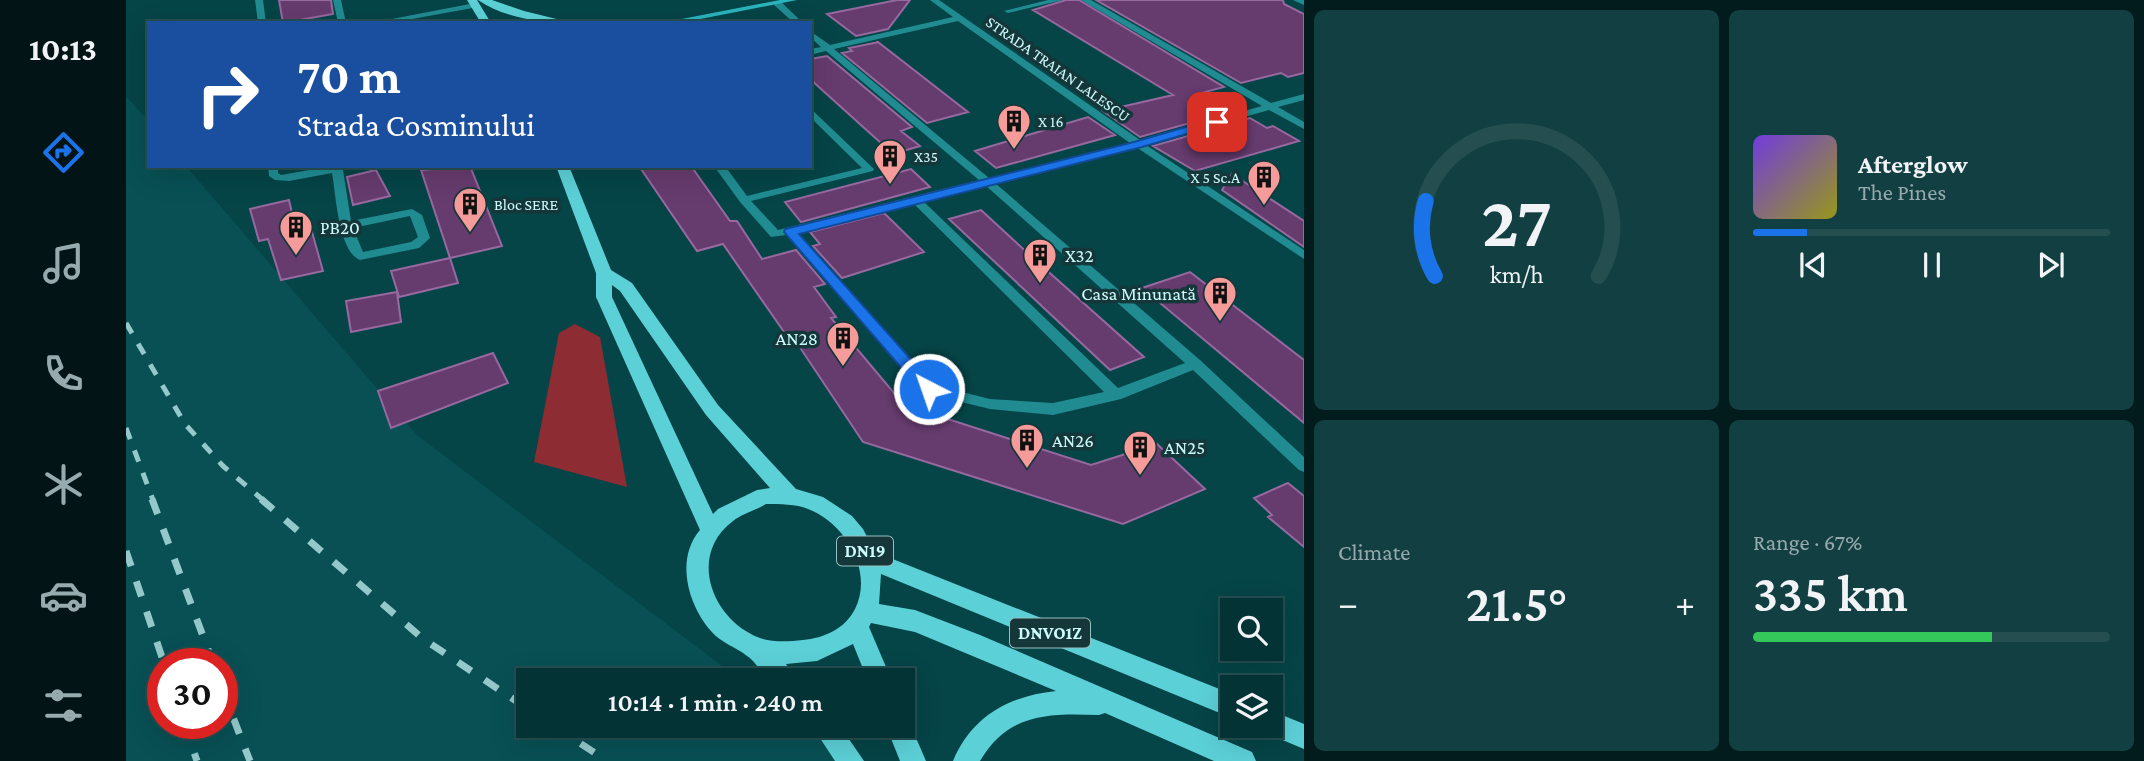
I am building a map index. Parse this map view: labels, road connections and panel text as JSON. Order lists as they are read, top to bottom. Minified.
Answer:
{"streets":{"main road":["DN19","DNVO1Z"],"street":["STRADA TRAIAN LALESCU"]},"crossings":[["DN19","DNVO1Z"]],"places":{"building":["X 16","X35","X 5 Sc.A","Bloc SERE","PB20","X32","Casa Minunată","AN28","AN26","AN25"]},"page":{"tabs":"10:13","turn":["70 m","Strada Cosminului"],"song":["Afterglow","The Pines"],"tile":["Climate",["Range · 67%","335 km"]],"heat":["−","21.5°","+"],"limit":"30","trip":"10:14 · 1 min · 240 m","gauge":["27","km/h"]}}
